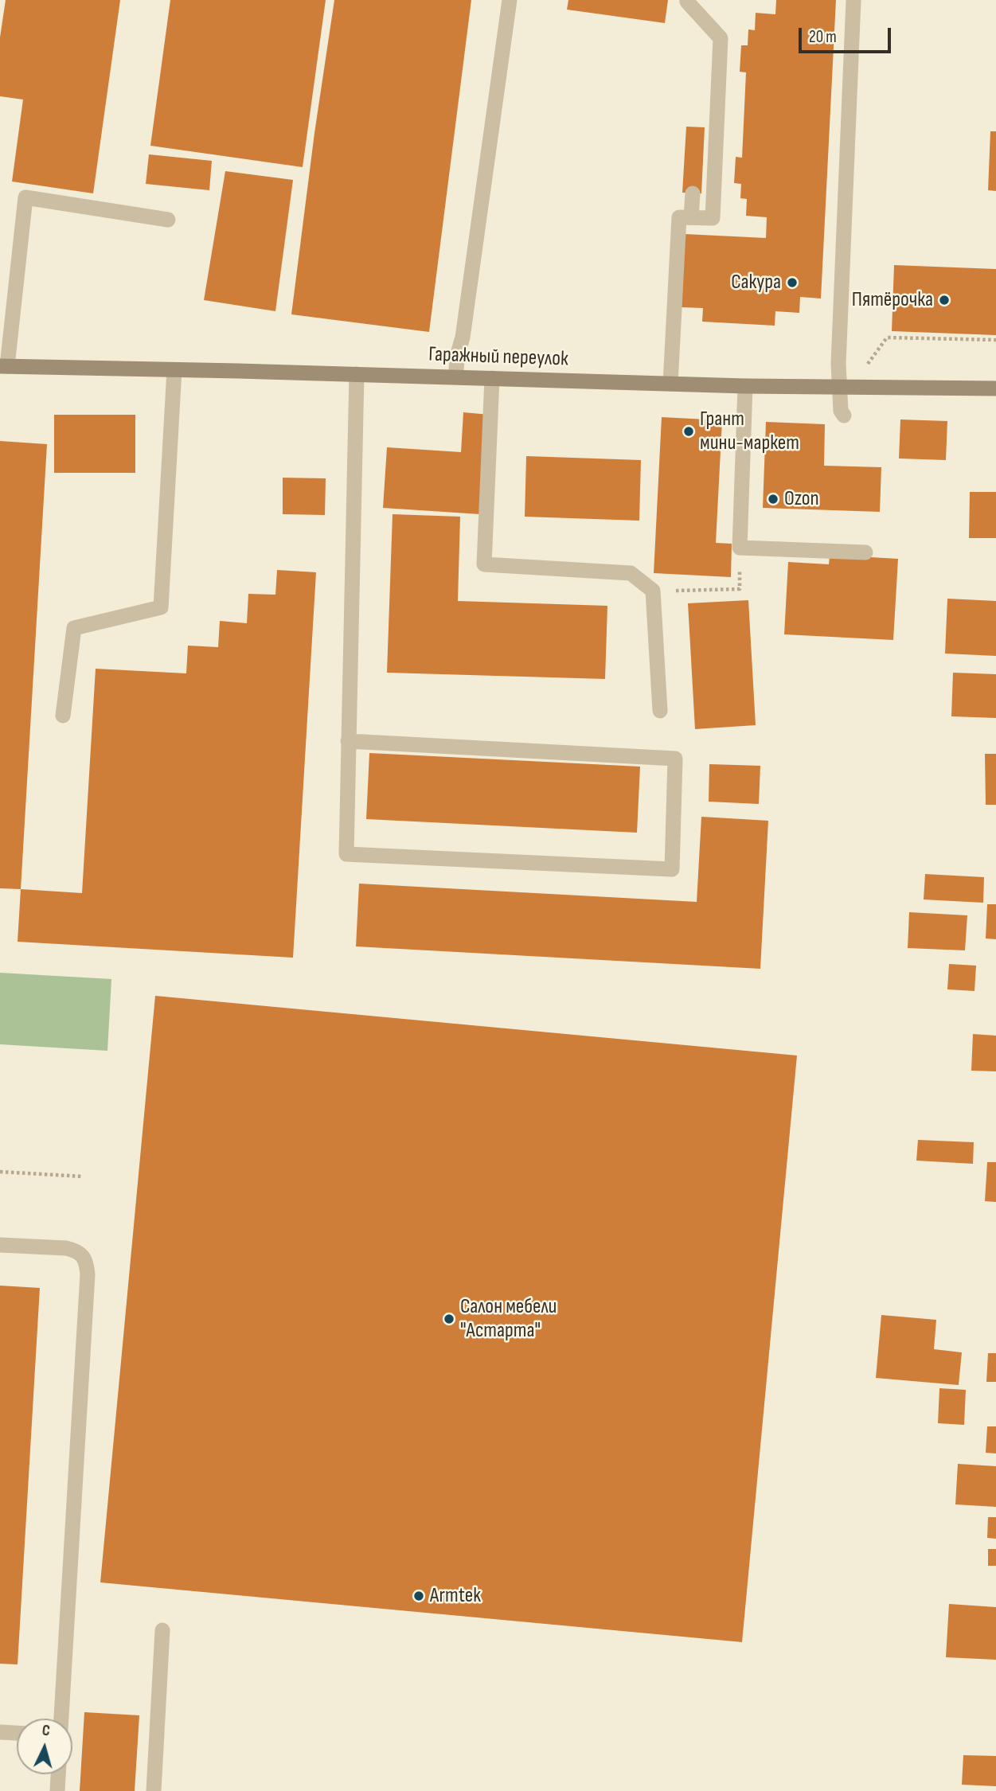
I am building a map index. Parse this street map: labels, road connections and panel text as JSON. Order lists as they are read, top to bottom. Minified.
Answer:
{"streets":{"main road":["Гаражный переулок"]},"places":["Сакура","Пятёрочка","Грант мини-маркет","Ozon","Салон мебели \"Астарта\"","Armtek"],"scale_bar":"20 m","north":"top"}
